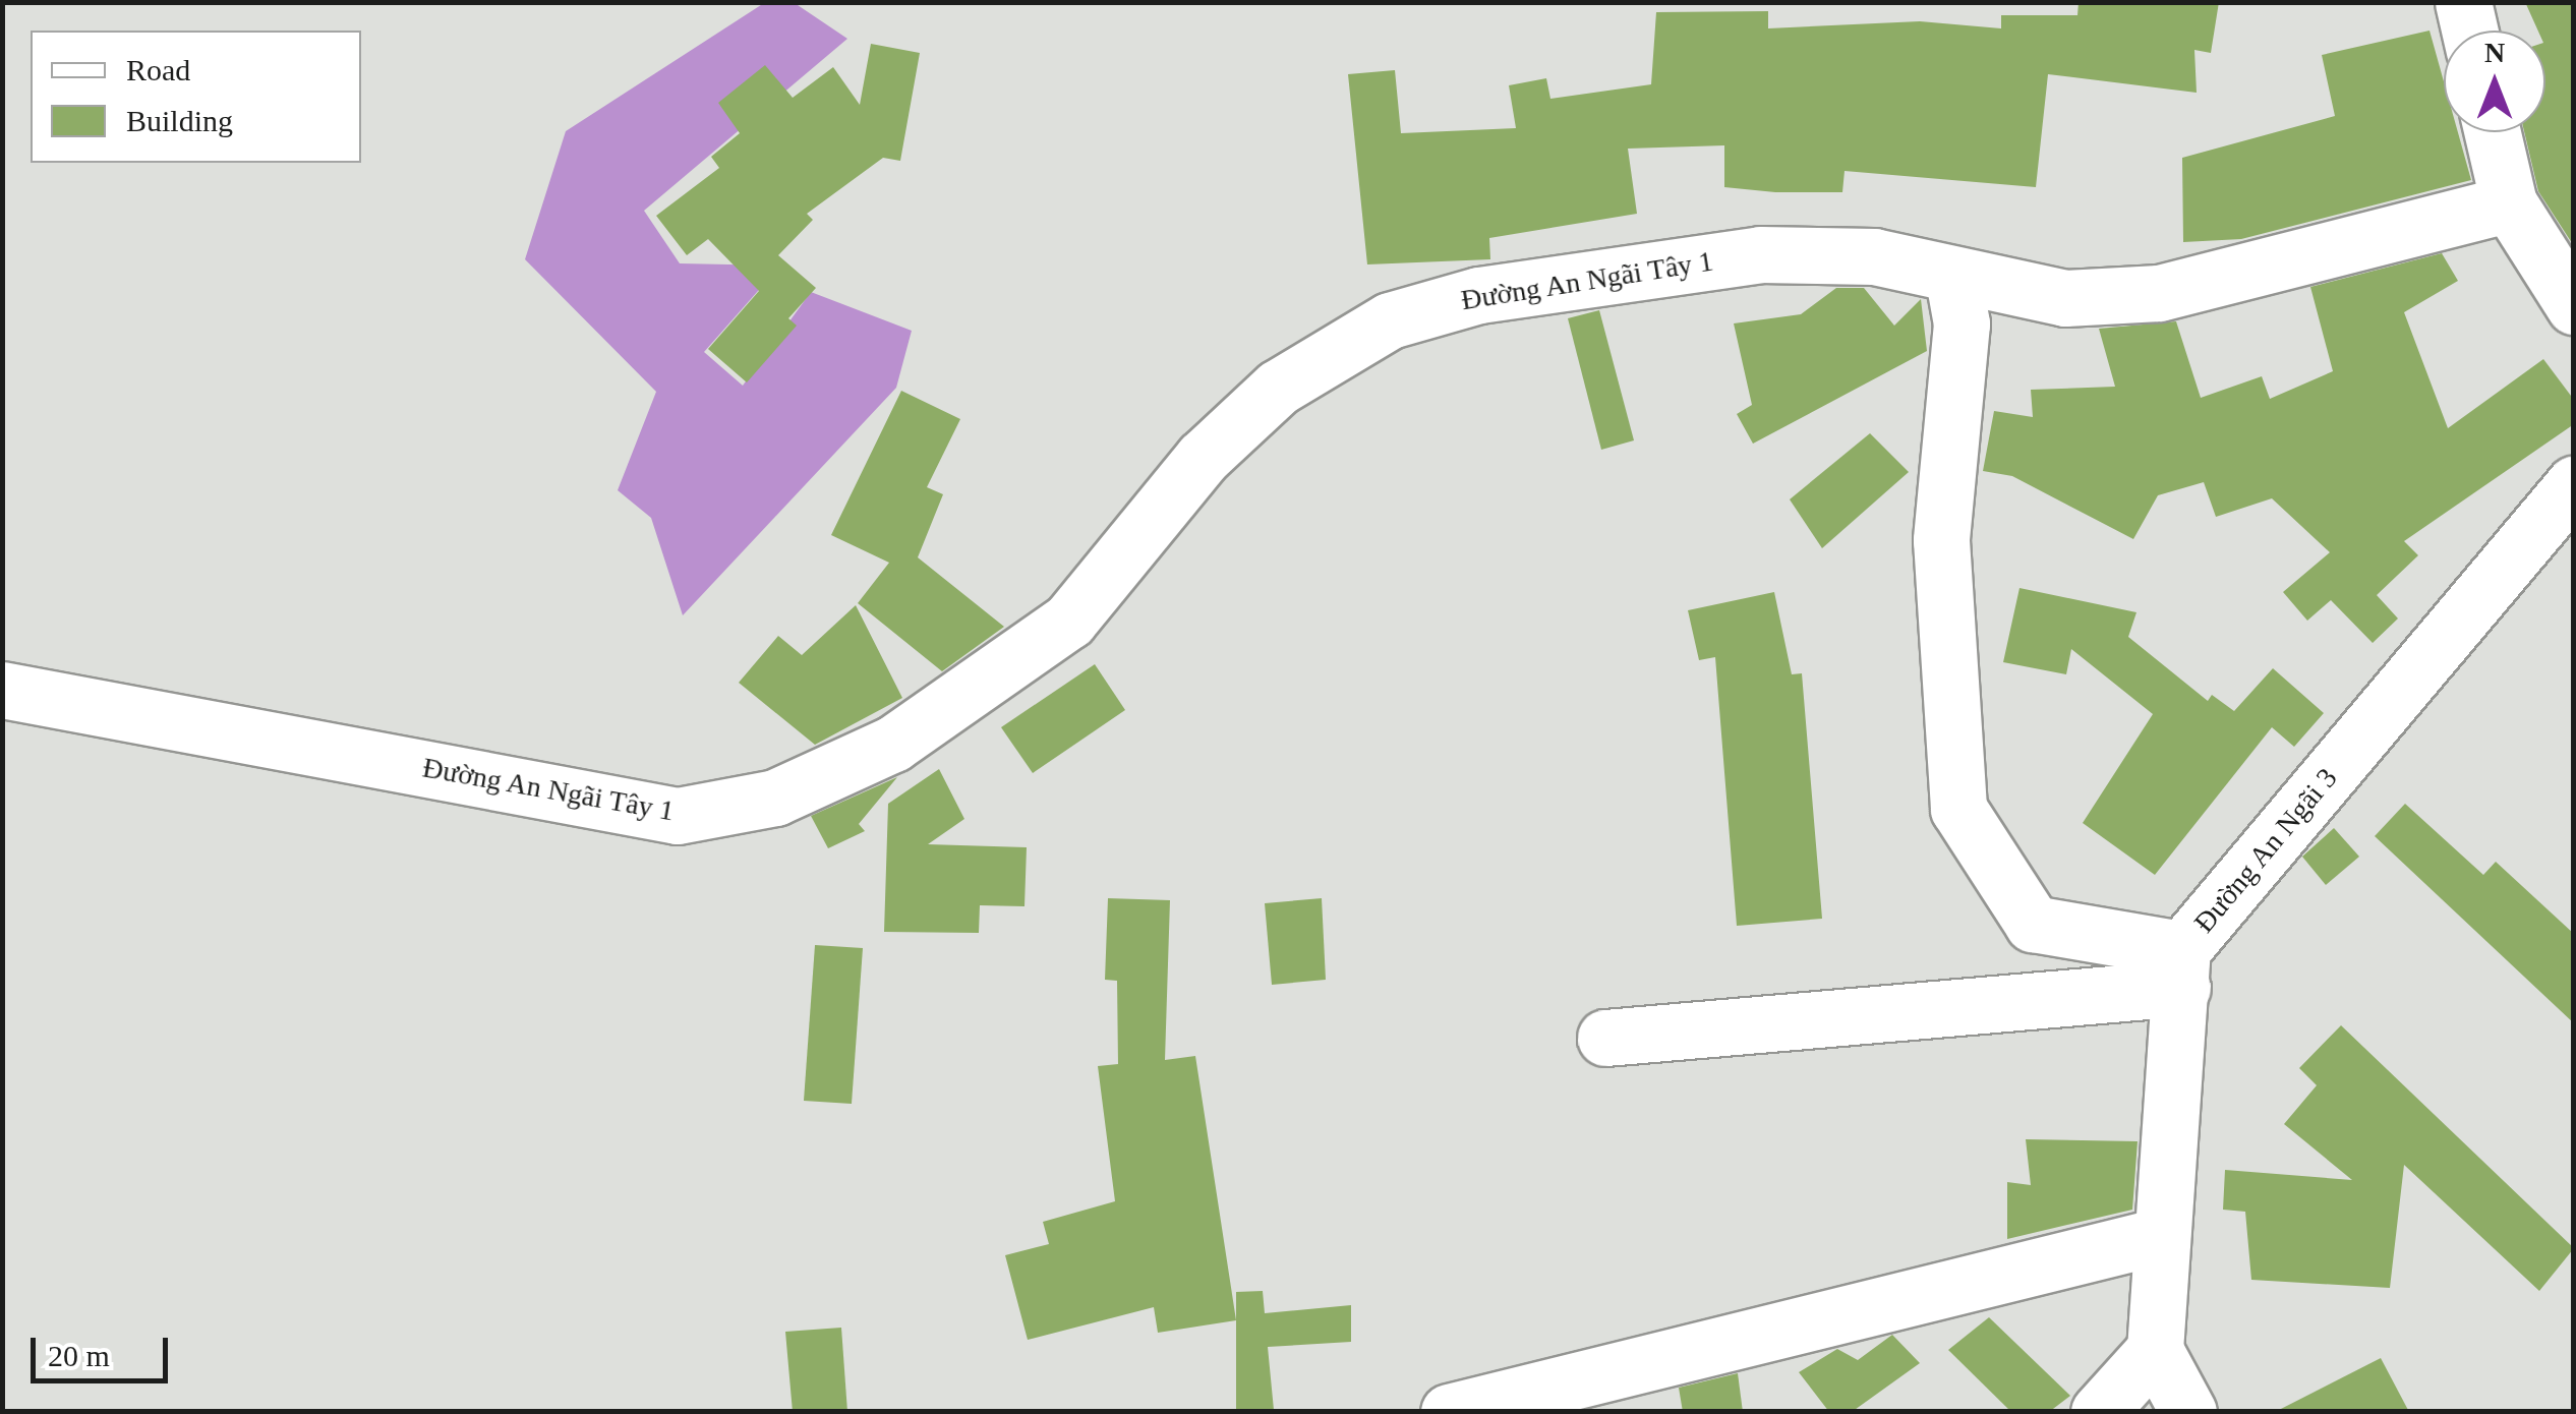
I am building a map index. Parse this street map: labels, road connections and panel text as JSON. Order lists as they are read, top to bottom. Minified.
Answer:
{"streets":{"street":["Đường An Ngãi Tây 1","Đường An Ngãi 3"]},"legend":["Road","Building"],"scale_bar":"20 m","north":"top"}
